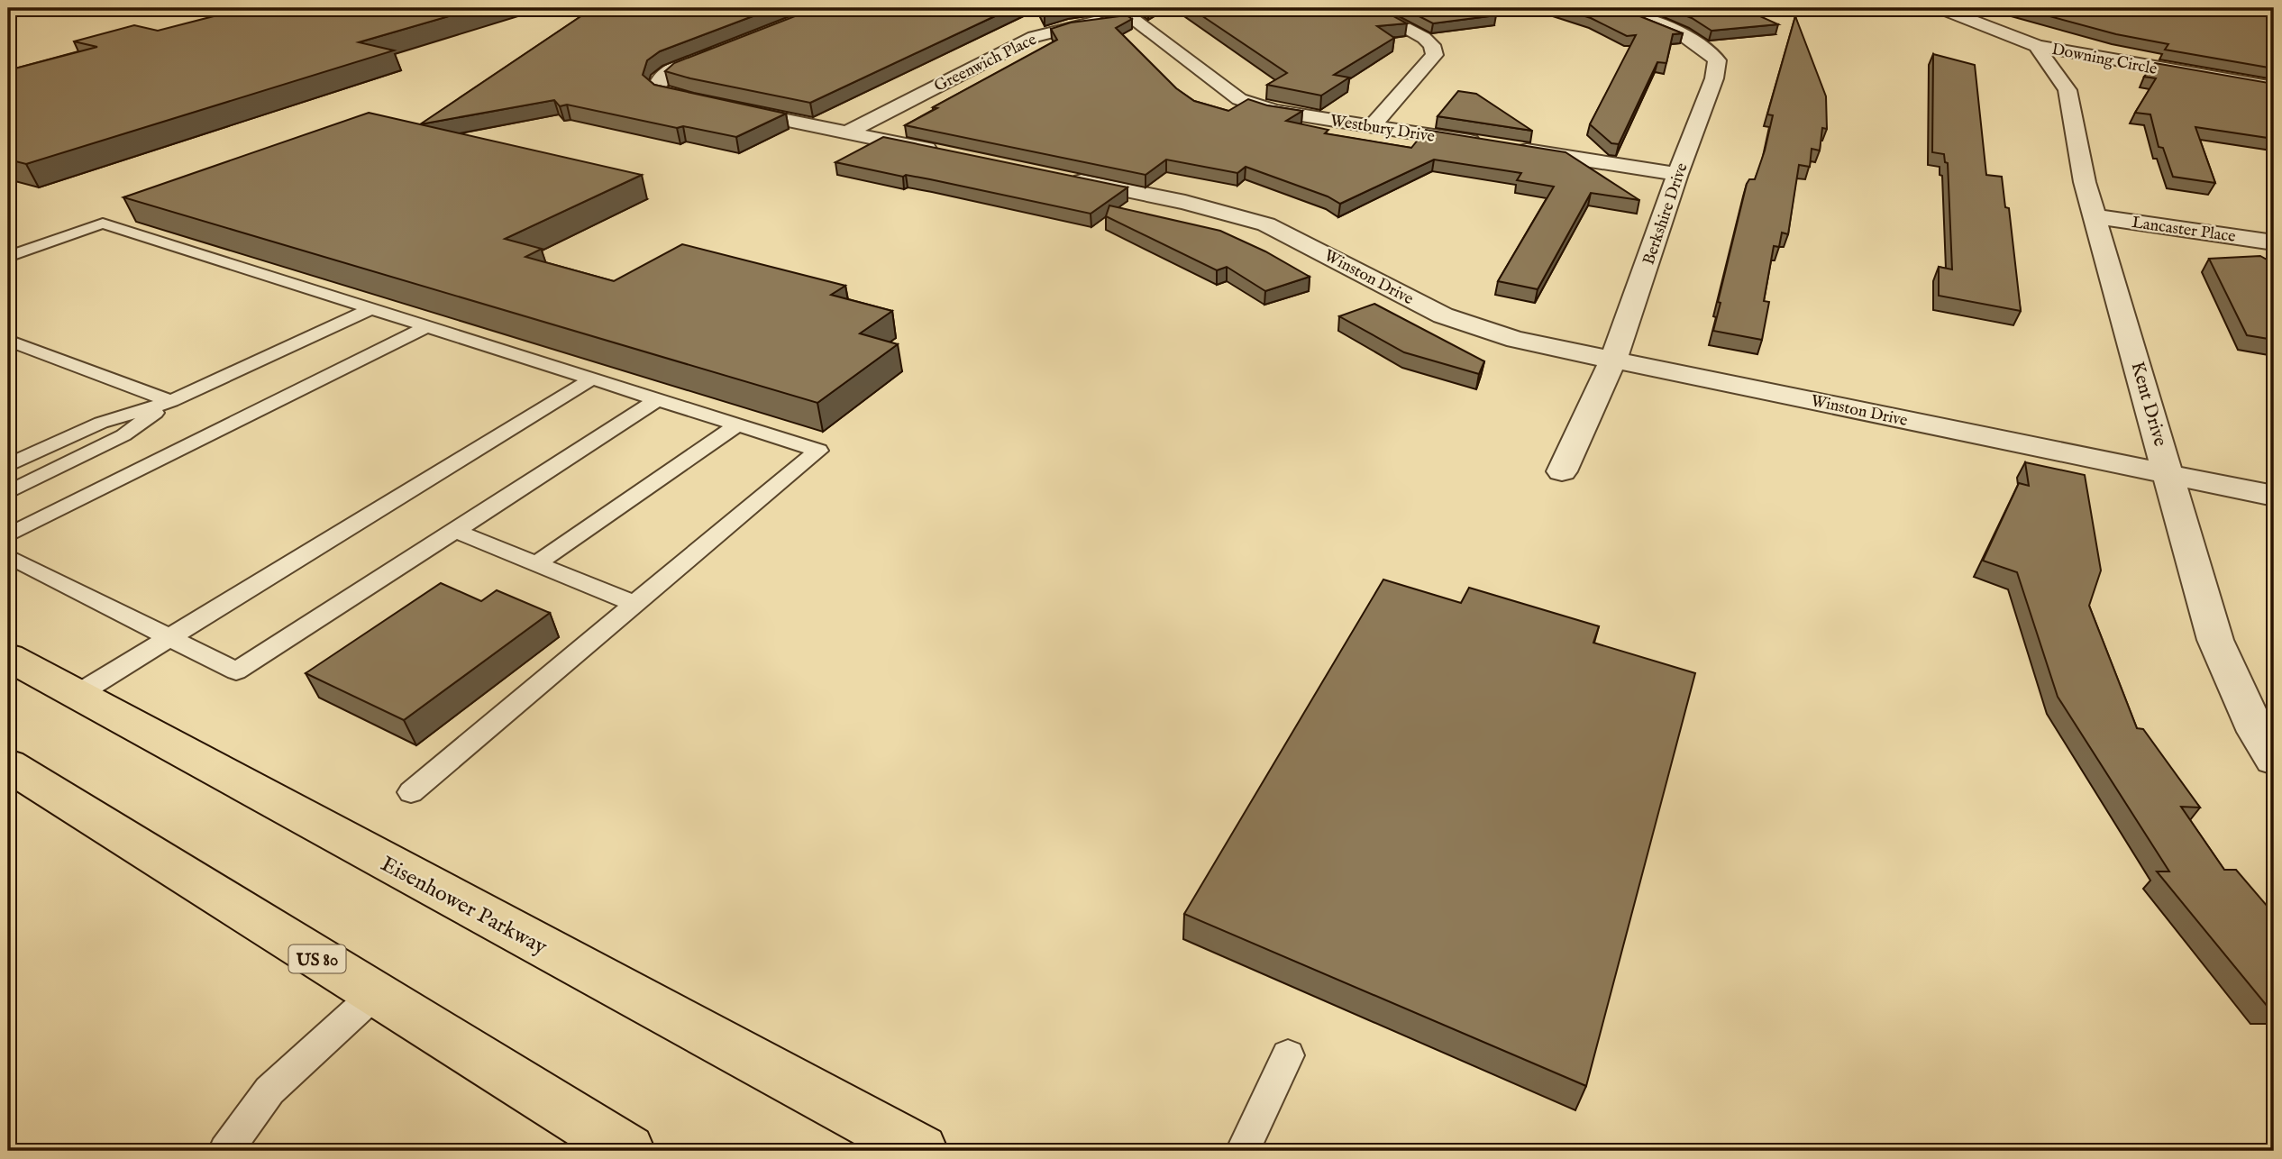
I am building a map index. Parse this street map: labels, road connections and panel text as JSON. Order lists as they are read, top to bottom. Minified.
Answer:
{"streets":{"main road":["Eisenhower Parkway","US 80"],"street":["Downing Circle","Greenwich Place","Westbury Drive","Berkshire Drive","Lancaster Place","Winston Drive","Kent Drive"]},"crossings":[["Downing Circle","Kent Drive"],["Greenwich Place","Westbury Drive"],["Westbury Drive","Berkshire Drive"],["Berkshire Drive","Winston Drive"],["Lancaster Place","Kent Drive"],["Winston Drive","Kent Drive"]]}
